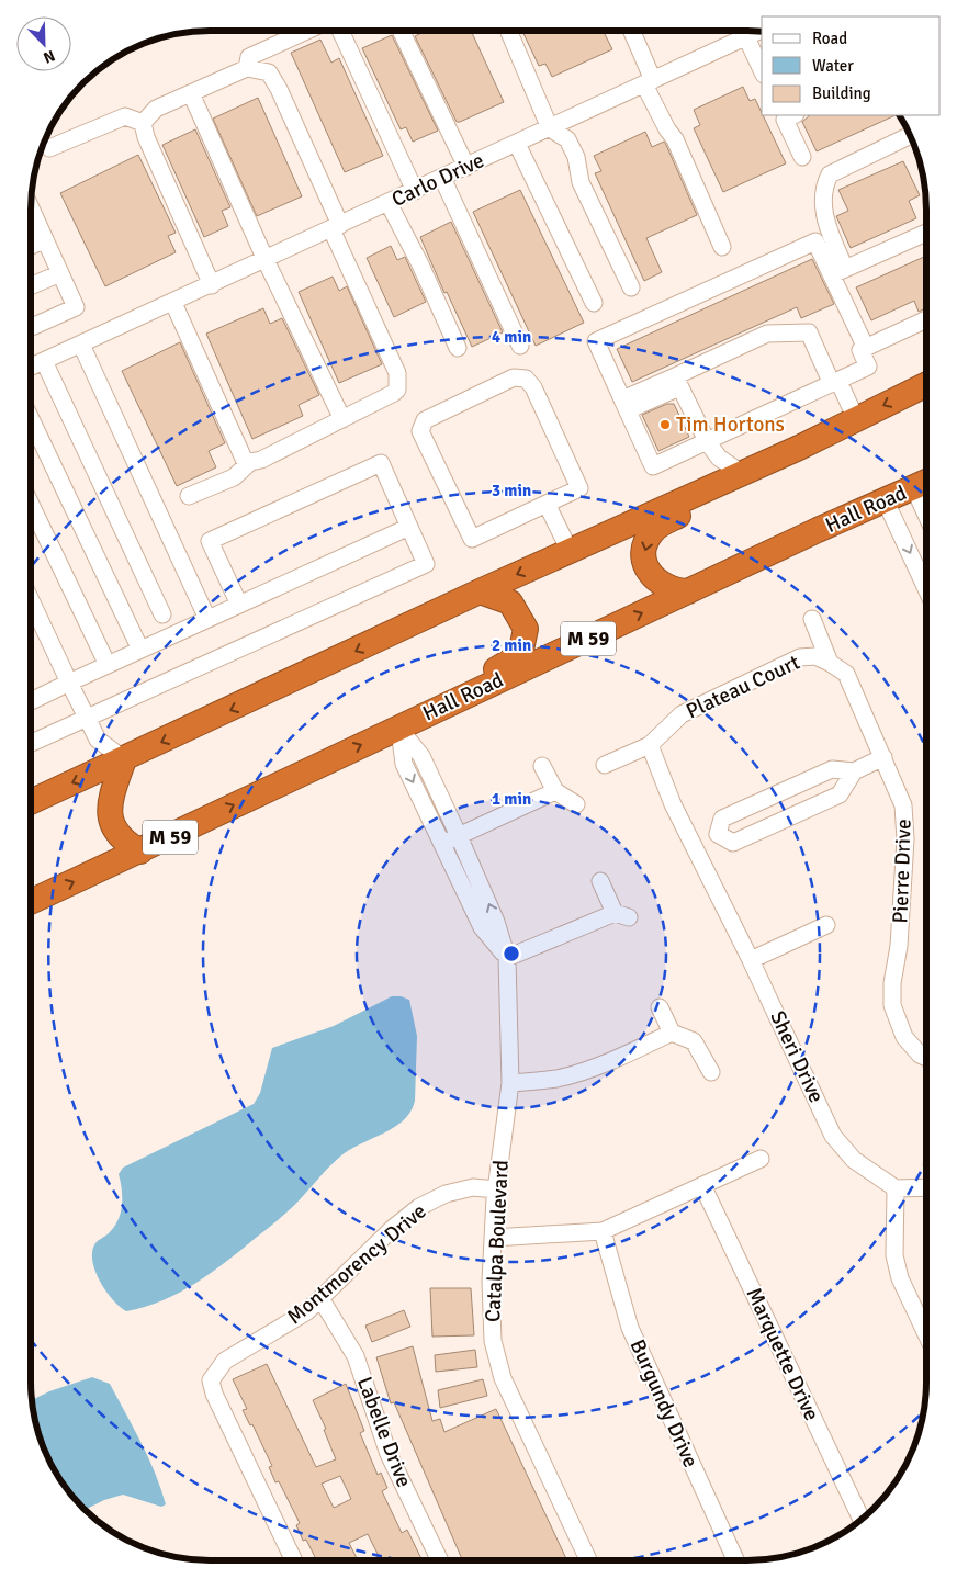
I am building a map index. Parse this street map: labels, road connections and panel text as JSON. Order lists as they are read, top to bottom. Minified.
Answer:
{"streets":{"highway":["Hall Road","M 59"],"street":["Carlo Drive","Plateau Court","Pierre Drive","Sheri Drive","Catalpa Boulevard","Montmorency Drive","Marquette Drive","Burgundy Drive","Labelle Drive"]},"crossings":[["Hall Road","Catalpa Boulevard"],["Plateau Court","Pierre Drive"],["Plateau Court","Sheri Drive"],["Catalpa Boulevard","Montmorency Drive"],["Montmorency Drive","Labelle Drive"]],"places":["Tim Hortons"],"legend":["Road","Water","Building"],"north":"bottom right","rings":["4 min","3 min","2 min","1 min"]}
